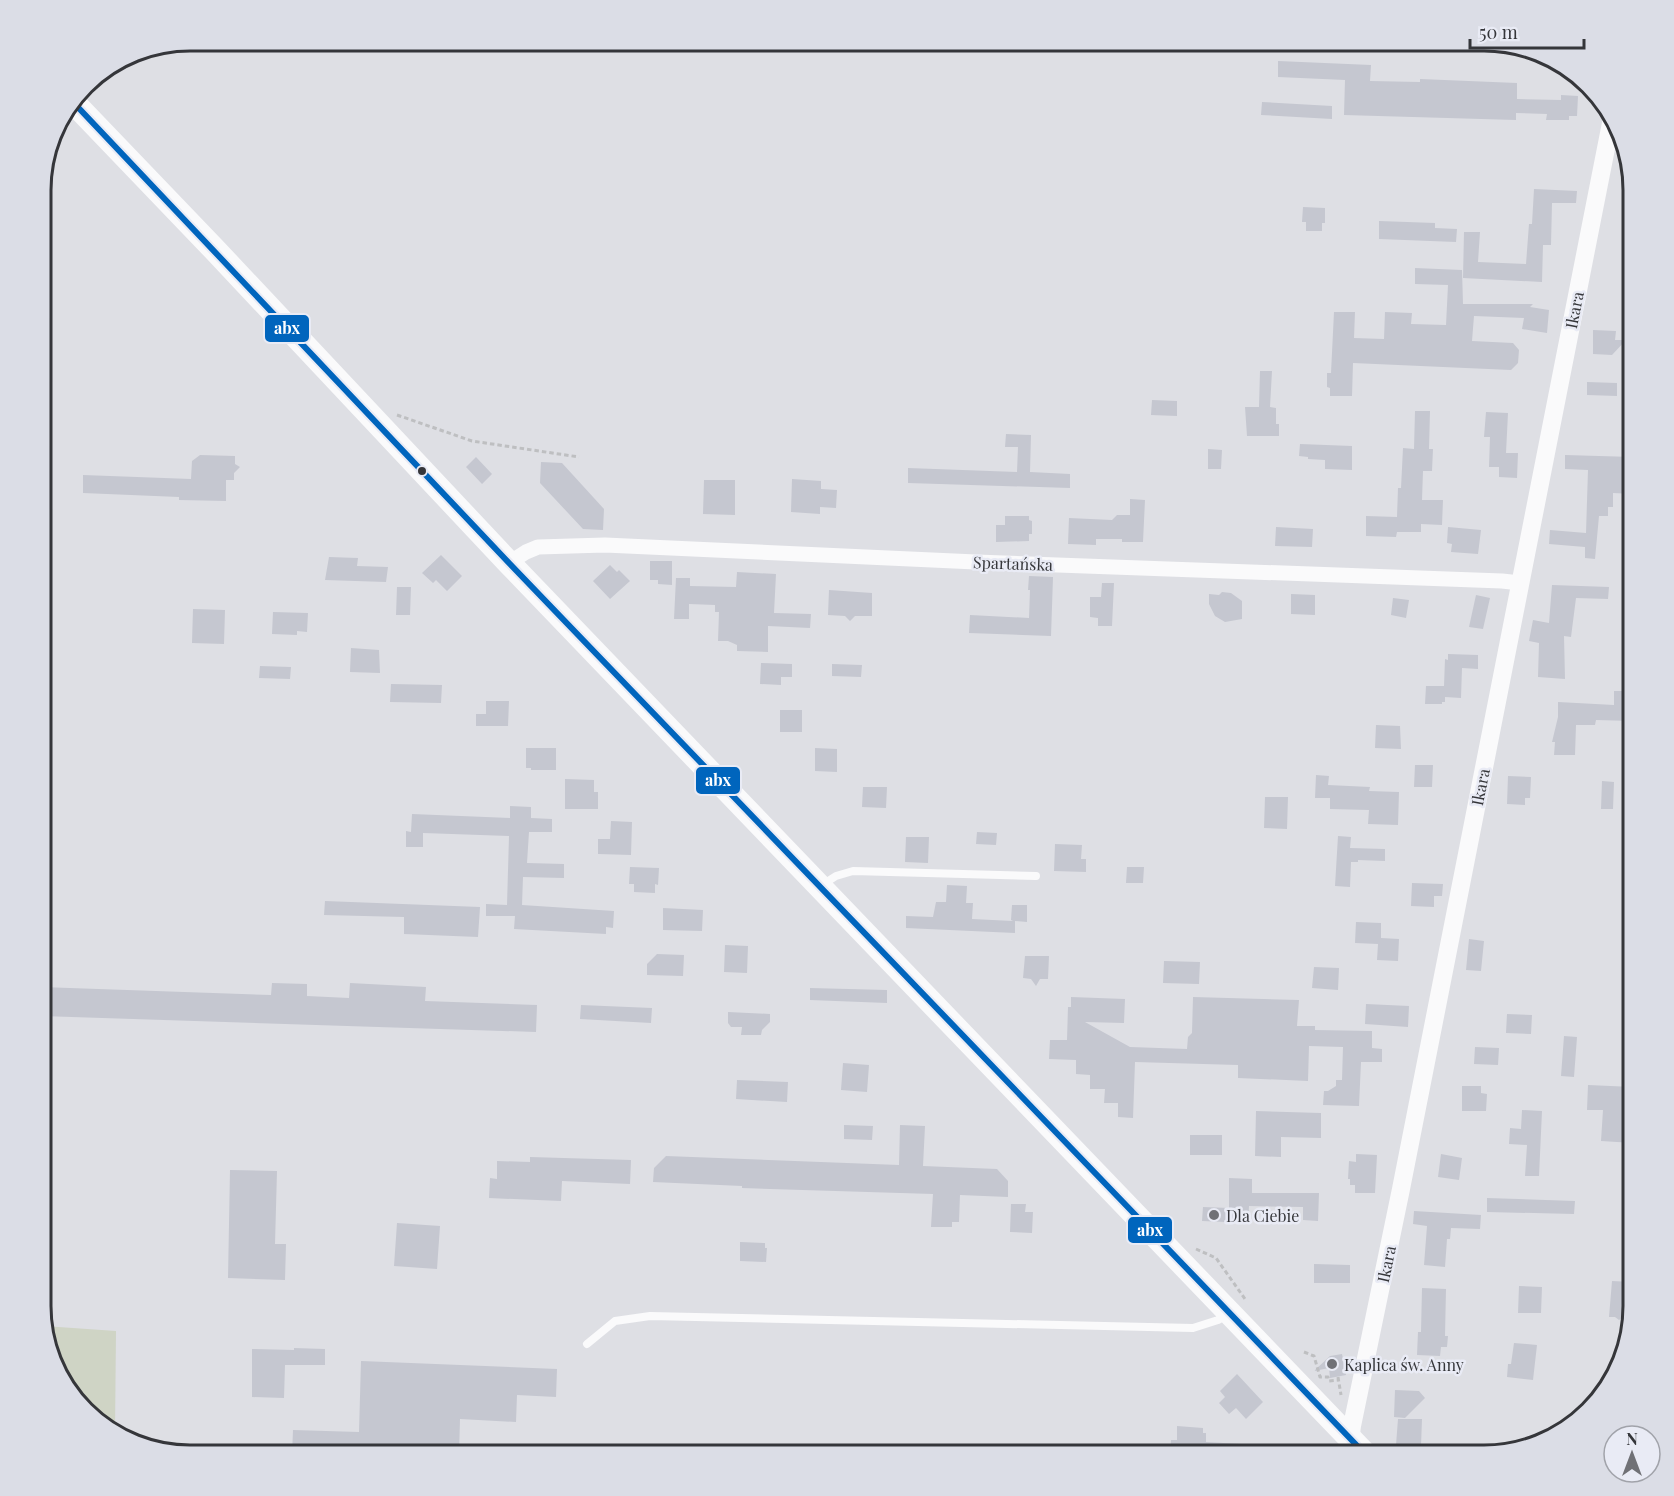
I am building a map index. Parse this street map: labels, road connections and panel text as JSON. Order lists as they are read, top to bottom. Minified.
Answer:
{"streets":{"street":["Ikara","Spartańska"]},"crossings":[["Ikara","Spartańska"]],"places":["Dla Ciebie","Kaplica św. Anny"],"lines":["transit line abx"],"scale_bar":"50 m","north":"top"}
